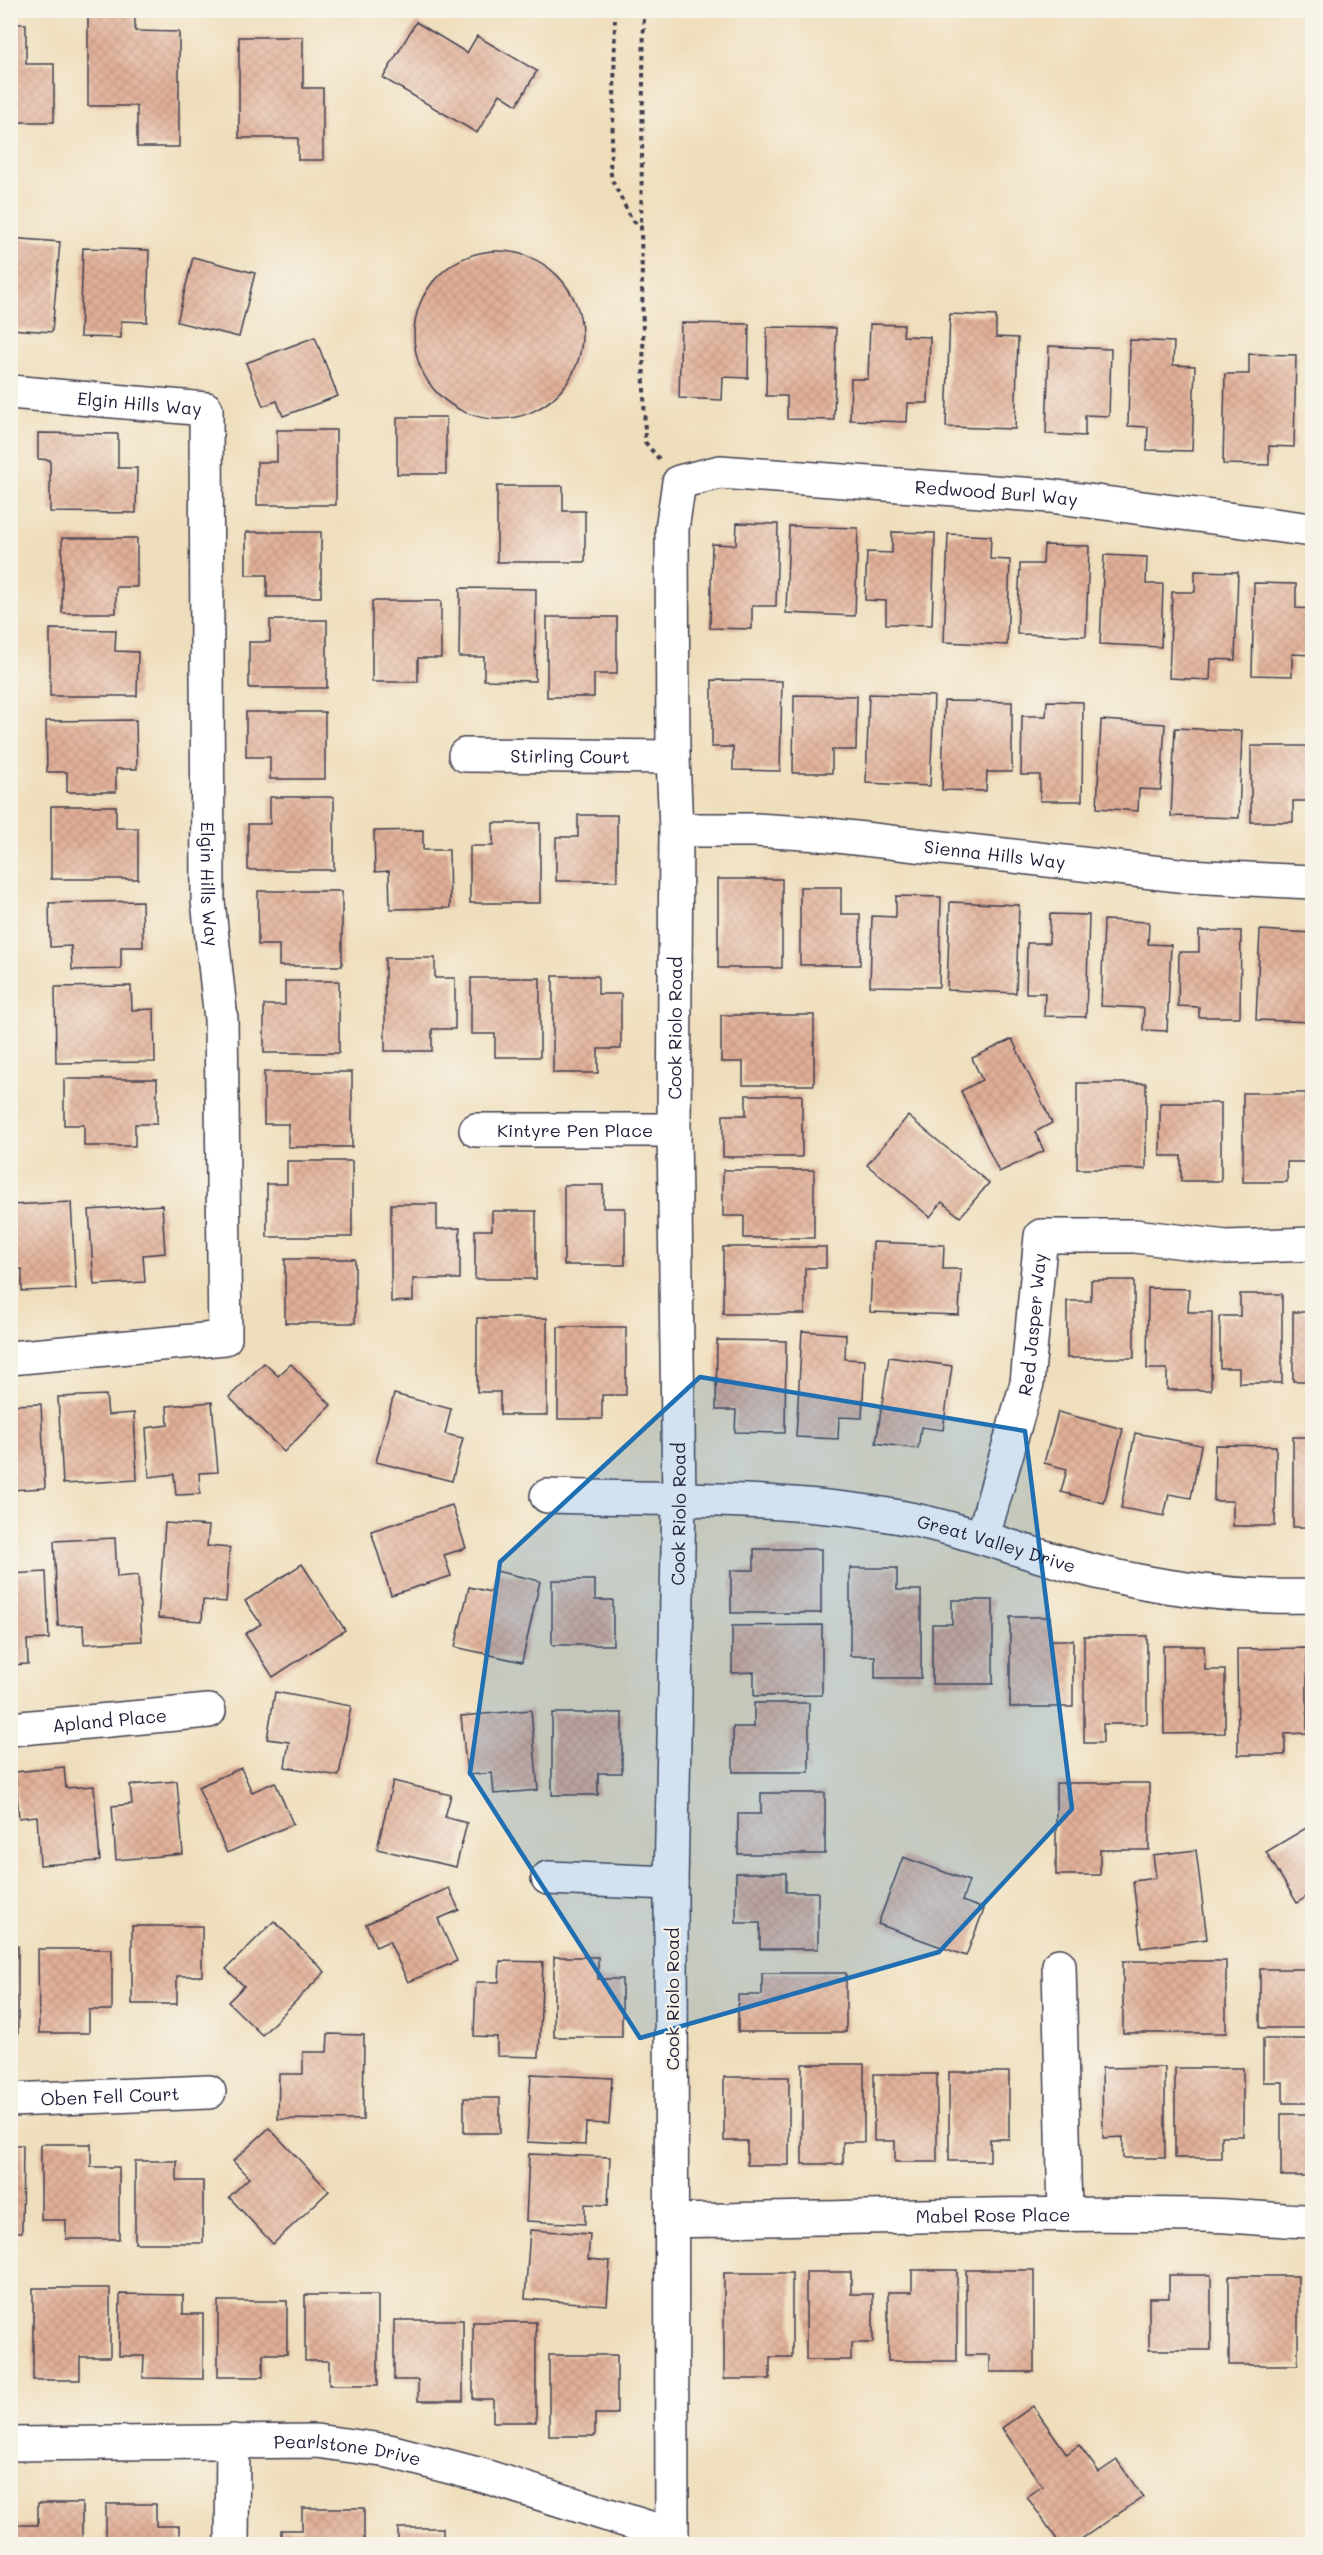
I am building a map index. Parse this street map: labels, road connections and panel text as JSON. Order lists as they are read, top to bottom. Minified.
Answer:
{"streets":{"street":["Elgin Hills Way","Redwood Burl Way","Stirling Court","Sienna Hills Way","Cook Riolo Road","Kintyre Pen Place","Red Jasper Way","Great Valley Drive","Apland Place","Oben Fell Court","Mabel Rose Place","Pearlstone Drive"]},"crossings":[["Redwood Burl Way","Cook Riolo Road"],["Stirling Court","Cook Riolo Road"],["Sienna Hills Way","Cook Riolo Road"],["Cook Riolo Road","Kintyre Pen Place"],["Cook Riolo Road","Great Valley Drive"],["Cook Riolo Road","Mabel Rose Place"],["Cook Riolo Road","Pearlstone Drive"],["Red Jasper Way","Great Valley Drive"]]}
